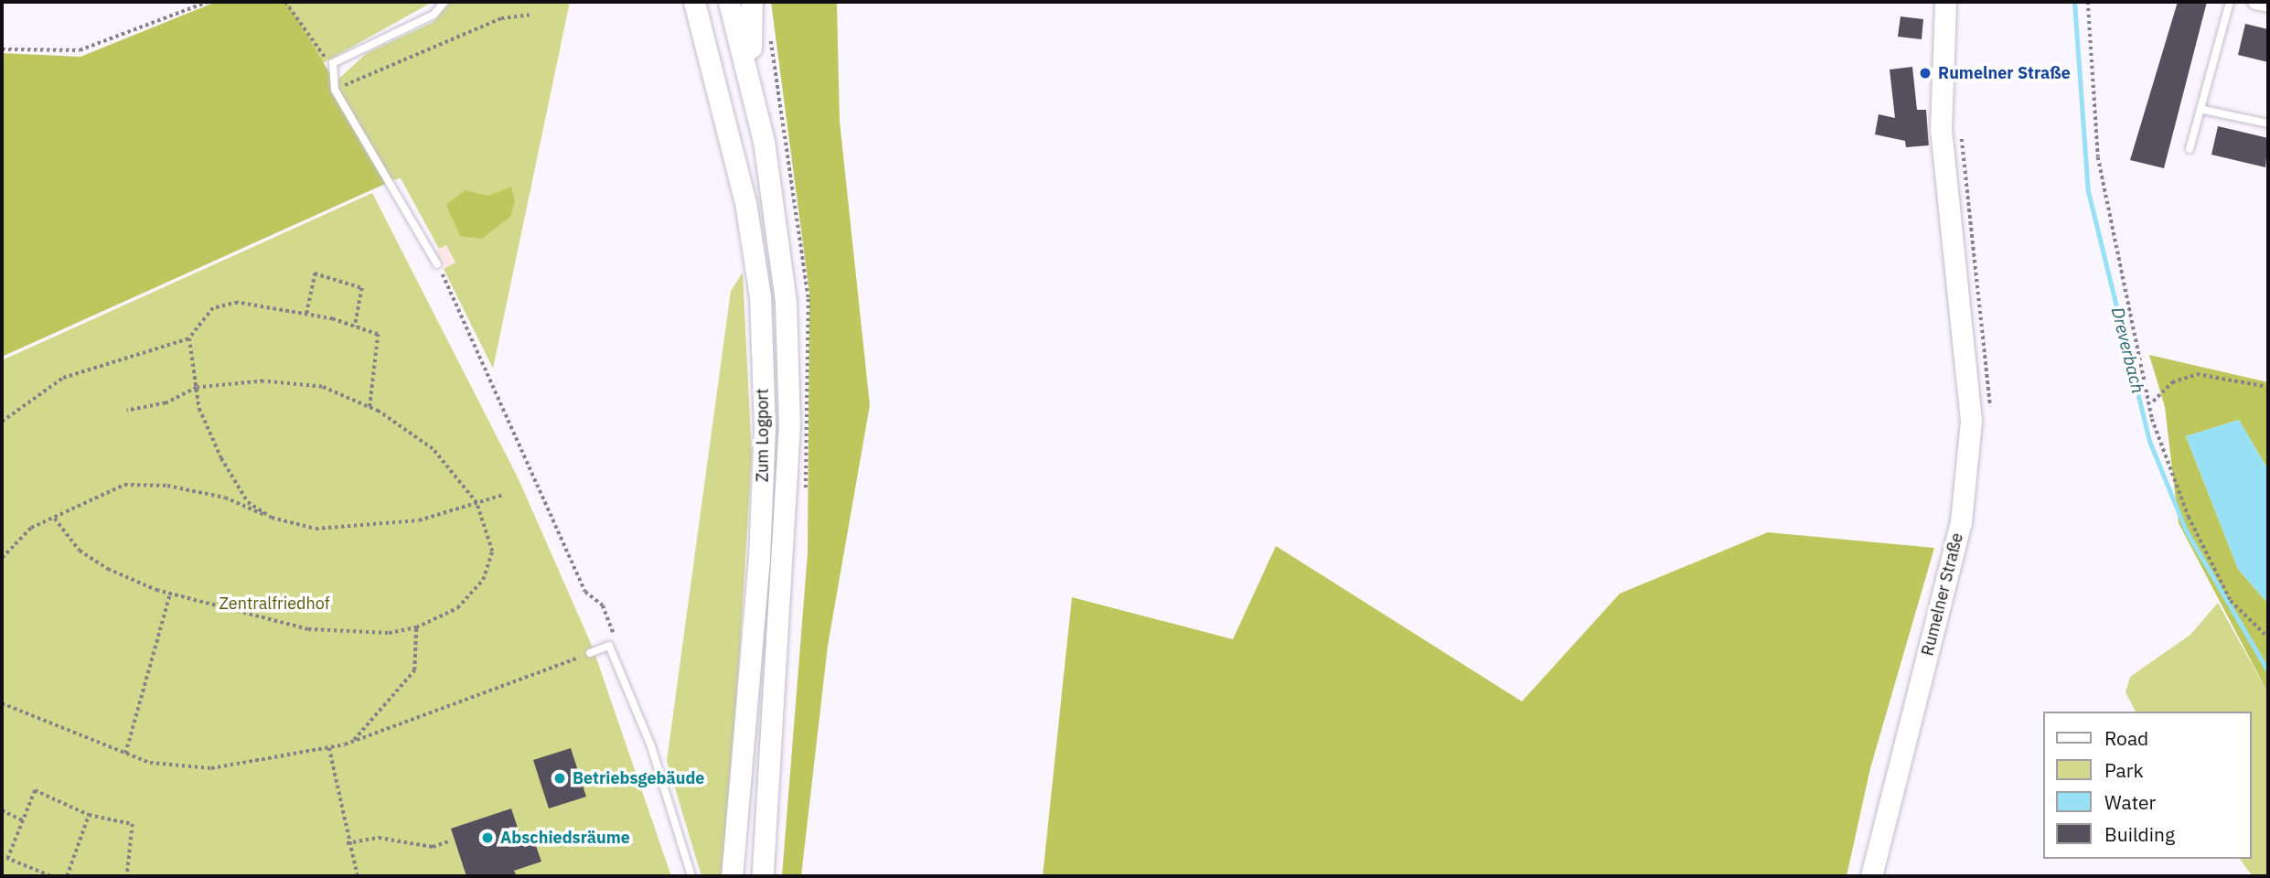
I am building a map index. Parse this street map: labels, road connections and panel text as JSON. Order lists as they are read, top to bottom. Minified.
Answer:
{"streets":{"main road":["Zum Logport","Rumelner Straße"]},"water":["Dreverbach"],"parks":["Zentralfriedhof"],"places":["Rumelner Straße","Betriebsgebäude","Abschiedsräume"],"legend":["Road","Park","Water","Building"]}
